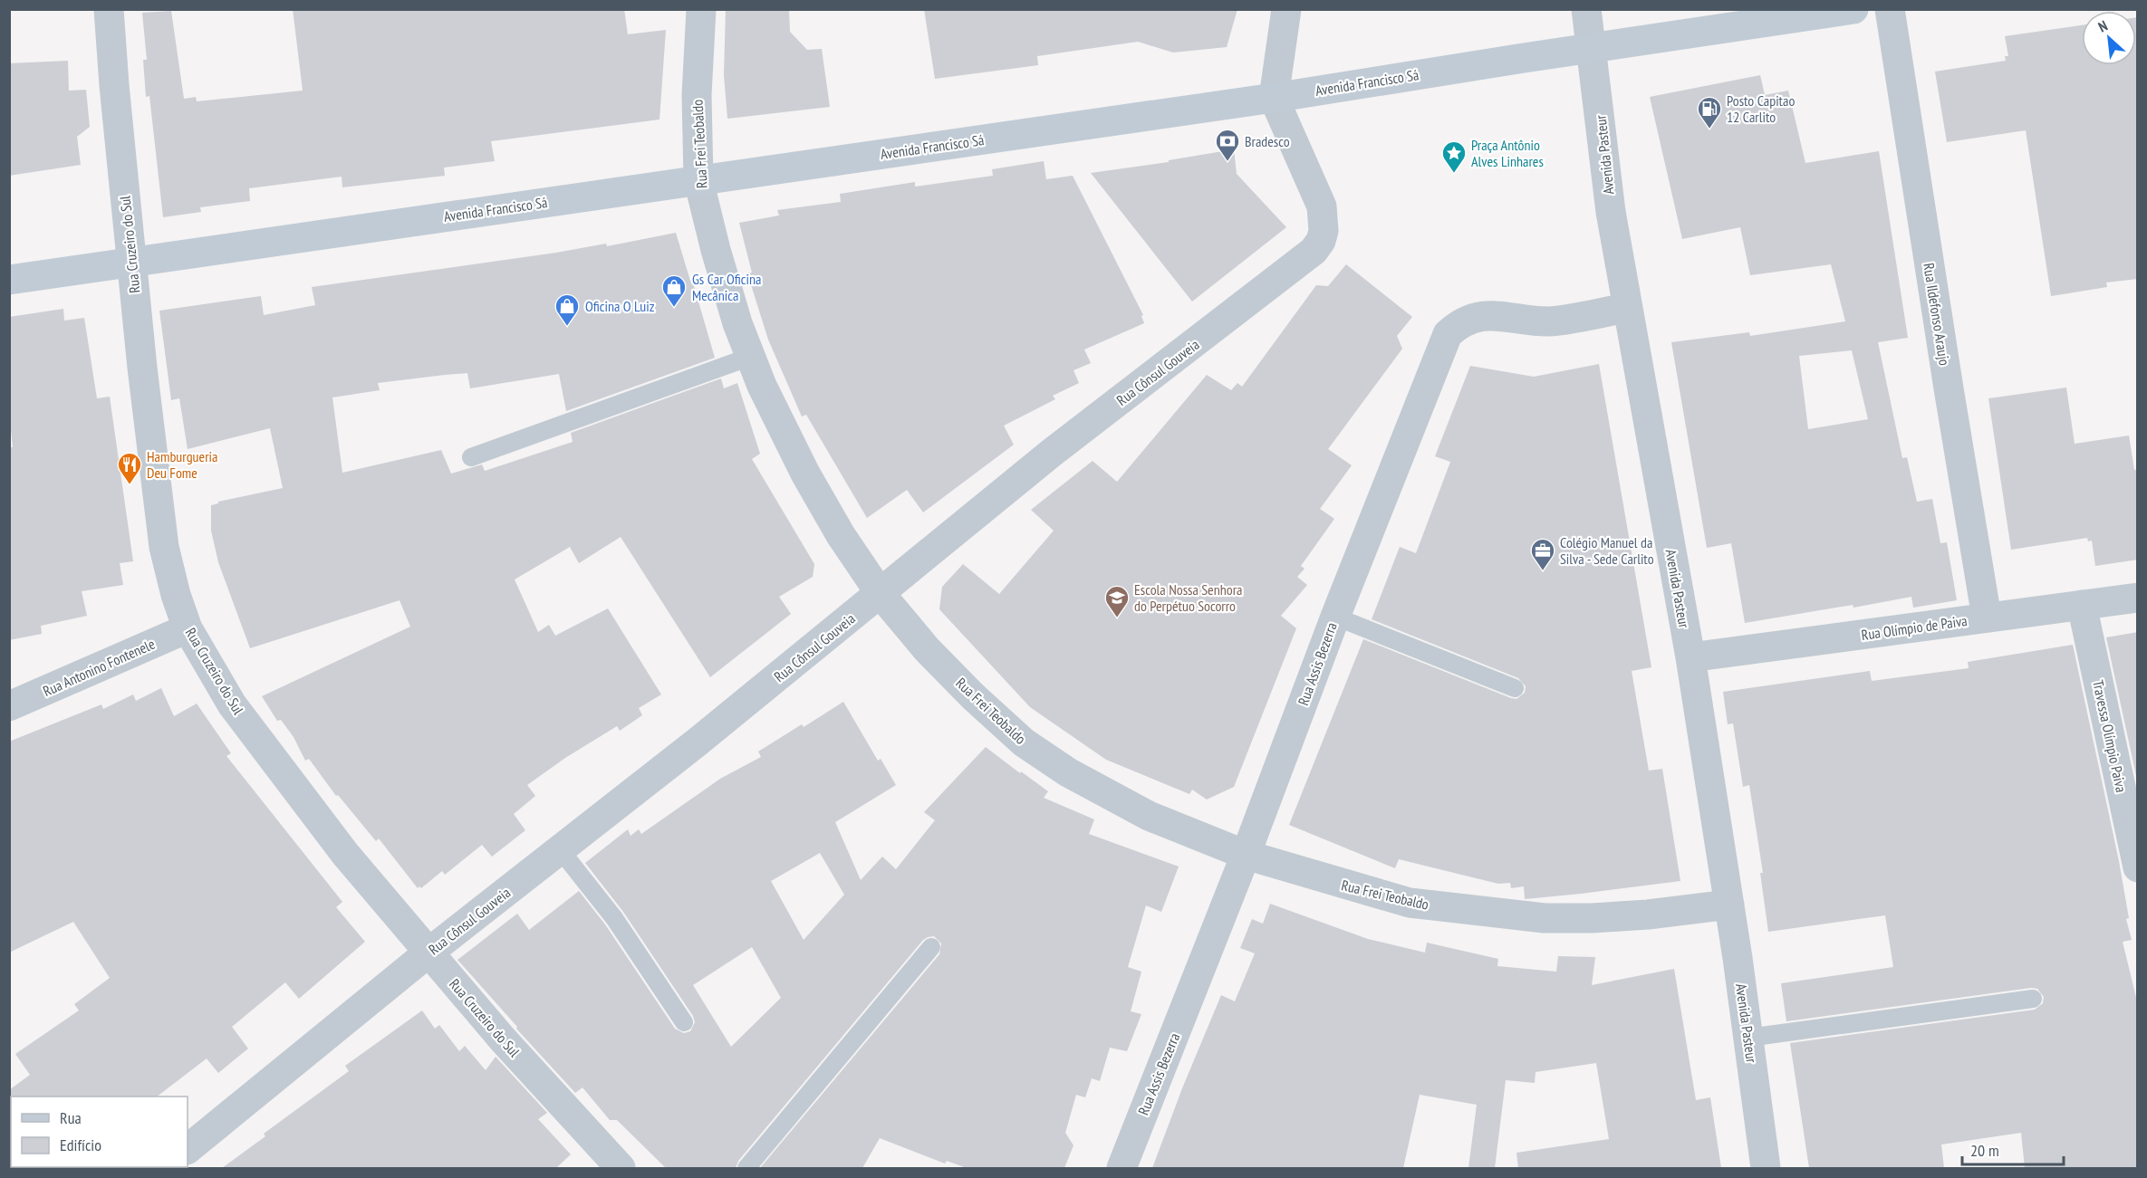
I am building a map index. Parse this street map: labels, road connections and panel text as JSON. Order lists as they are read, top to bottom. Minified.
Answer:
{"streets":{"main road":["Avenida Francisco Sá"],"street":["Rua Frei Teobaldo","Avenida Pasteur","Rua Cruzeiro do Sul","Rua Ildefonso Araujo","Rua Cônsul Gouveia","Rua Olímpio de Paiva","Rua Assis Bezerra","Rua Antonino Fontenele","Travessa Olímpio Paiva"]},"crossings":[["Avenida Francisco Sá","Rua Frei Teobaldo"],["Avenida Francisco Sá","Avenida Pasteur"],["Avenida Francisco Sá","Rua Cruzeiro do Sul"],["Avenida Francisco Sá","Rua Cônsul Gouveia"],["Rua Frei Teobaldo","Avenida Pasteur"],["Rua Frei Teobaldo","Rua Cônsul Gouveia"],["Rua Frei Teobaldo","Rua Assis Bezerra"],["Avenida Pasteur","Rua Olímpio de Paiva"],["Avenida Pasteur","Rua Assis Bezerra"],["Rua Cruzeiro do Sul","Rua Cônsul Gouveia"],["Rua Cruzeiro do Sul","Rua Antonino Fontenele"],["Rua Ildefonso Araujo","Rua Olímpio de Paiva"],["Rua Olímpio de Paiva","Travessa Olímpio Paiva"]],"places":{"fuel station":["Posto Capitao 12 Carlito"],"bank":["Bradesco"],"place":["Praça Antônio Alves Linhares"],"shop":["Gs Car Oficina Mecânica","Oficina O Luiz"],"restaurant":["Hamburgueria Deu Fome"],"office":["Colégio Manuel da Silva - Sede Carlito"],"school or university":["Escola Nossa Senhora do Perpétuo Socorro"]},"legend":["Rua","Edifício"],"scale_bar":"20 m","north":"top left"}
